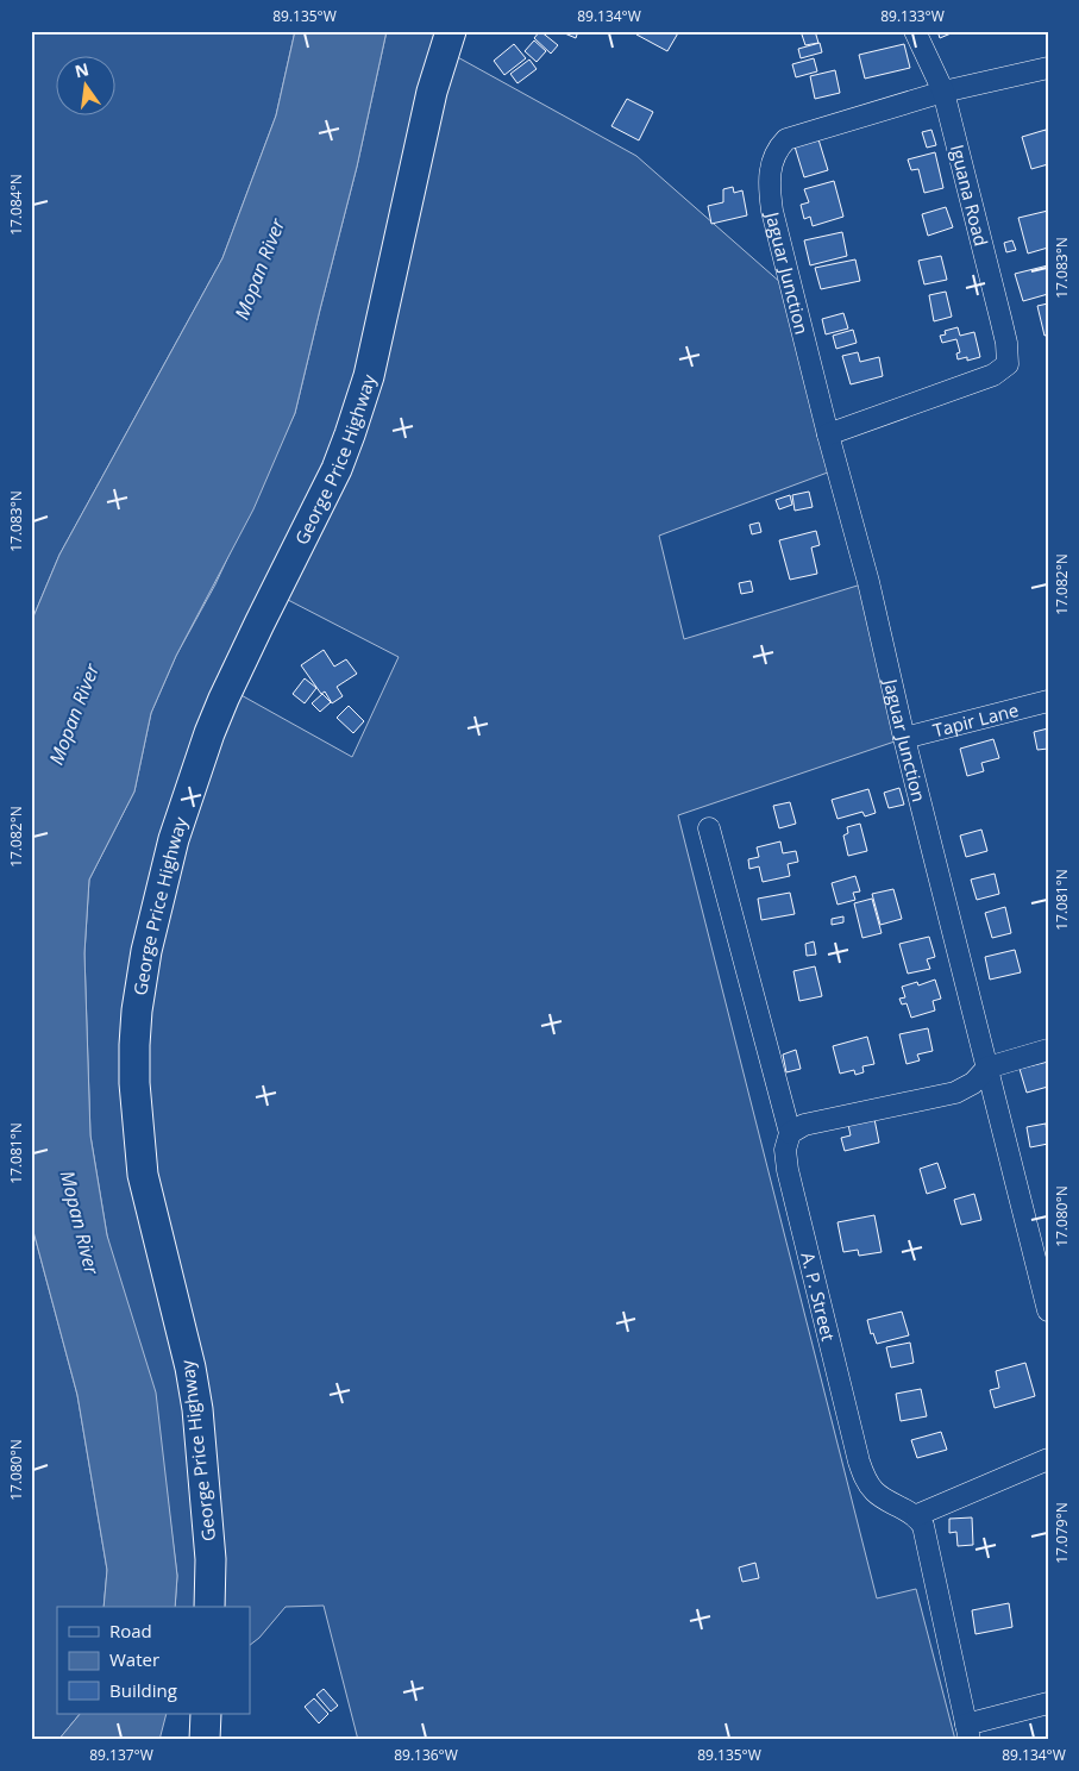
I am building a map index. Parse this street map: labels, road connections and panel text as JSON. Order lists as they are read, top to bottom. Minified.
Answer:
{"streets":{"highway":["George Price Highway"],"street":["Iguana Road","Jaguar Junction","Tapir Lane","A. P. Street"]},"crossings":[["Iguana Road","Jaguar Junction"],["Jaguar Junction","Tapir Lane"]],"water":["Mopan River"],"legend":["Road","Water","Building"],"north":"top","coordinates":["89.135°W","89.134°W","89.133°W","17.084°N","17.083°N","17.082°N","17.081°N","17.080°N","17.079°N","89.137°W","89.136°W"]}
